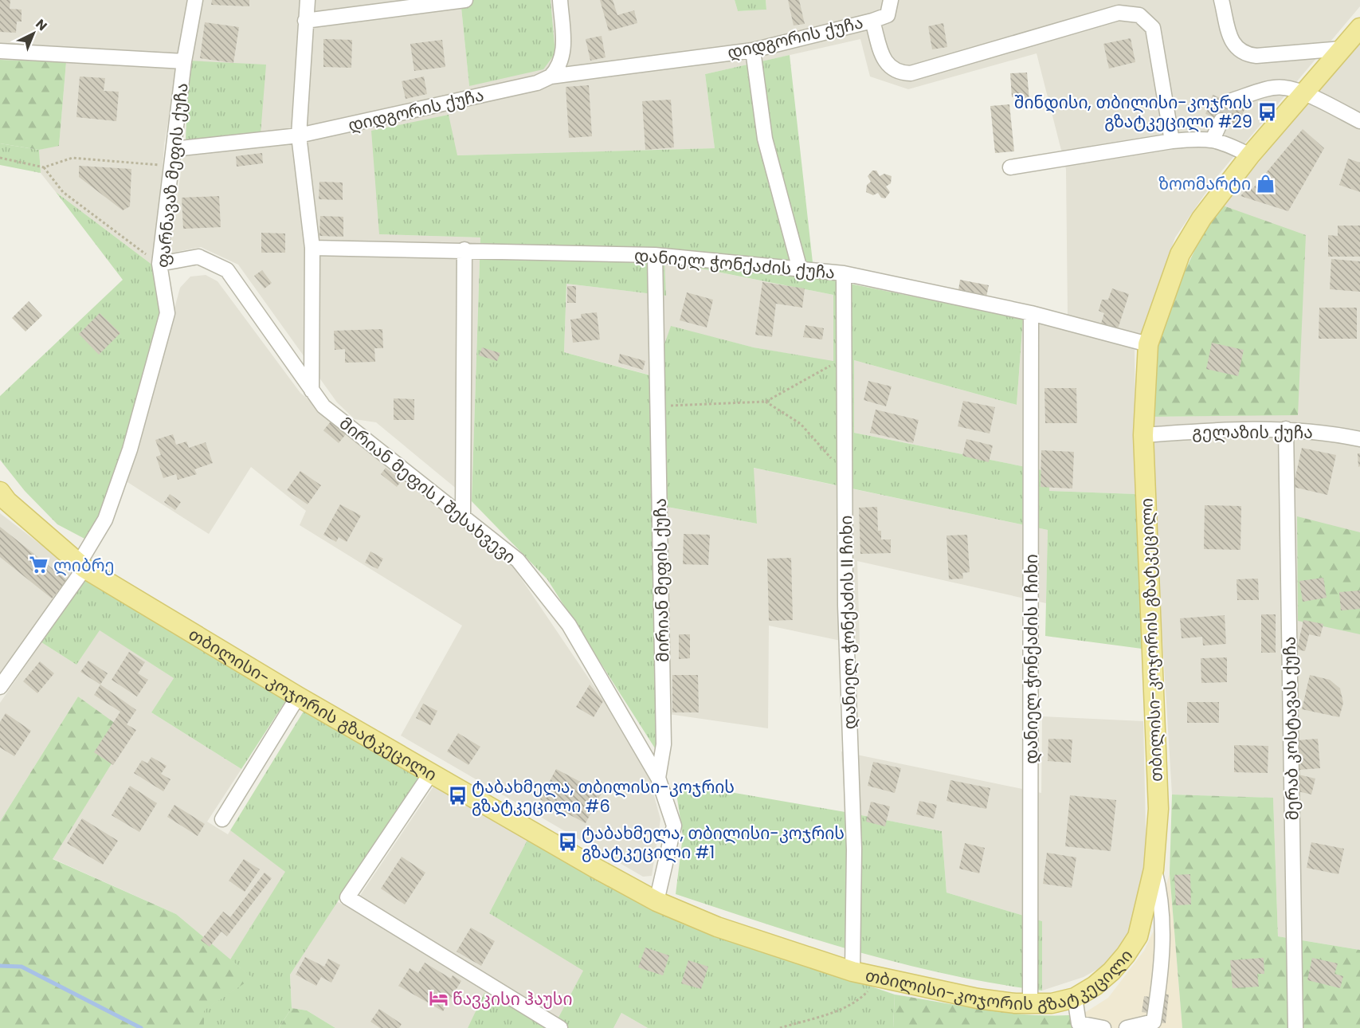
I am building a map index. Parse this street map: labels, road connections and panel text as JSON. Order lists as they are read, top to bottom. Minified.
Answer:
{"streets":{"main road":["თბილისი-კოჯორის გზატკეცილი"],"street":["დიდგორის ქუჩა","ფარნავაზ მეფის ქუჩა","დანიელ ჭონქაძის ქუჩა","გელაზის ქუჩა","მირიან მეფის I შესახვევი","მირიან მეფის ქუჩა","დანიელ ჭონქაძის II ჩიხი","დანიელ ჭონქაძის I ჩიხი","მერაბ კოსტავას ქუჩა"]},"crossings":[["დიდგორის ქუჩა","ფარნავაზ მეფის ქუჩა"],["ფარნავაზ მეფის ქუჩა","მირიან მეფის I შესახვევი"],["ფარნავაზ მეფის ქუჩა","თბილისი-კოჯორის გზატკეცილი"],["დანიელ ჭონქაძის ქუჩა","მირიან მეფის ქუჩა"],["დანიელ ჭონქაძის ქუჩა","დანიელ ჭონქაძის II ჩიხი"],["დანიელ ჭონქაძის ქუჩა","თბილისი-კოჯორის გზატკეცილი"],["დანიელ ჭონქაძის ქუჩა","დანიელ ჭონქაძის I ჩიხი"],["გელაზის ქუჩა","თბილისი-კოჯორის გზატკეცილი"],["გელაზის ქუჩა","მერაბ კოსტავას ქუჩა"],["მირიან მეფის I შესახვევი","მირიან მეფის ქუჩა"],["მირიან მეფის ქუჩა","თბილისი-კოჯორის გზატკეცილი"],["დანიელ ჭონქაძის II ჩიხი","თბილისი-კოჯორის გზატკეცილი"],["თბილისი-კოჯორის გზატკეცილი","დანიელ ჭონქაძის I ჩიხი"]],"places":{"bus stop":["შინდისი, თბილისი-კოჯრის გზატკეცილი #29","ტაბახმელა, თბილისი-კოჯრის გზატკეცილი #6","ტაბახმელა, თბილისი-კოჯრის გზატკეცილი #1"],"shop":["ზოომარტი"],"supermarket":["ლიბრე"],"hotel":["წავკისი ჰაუსი"]},"north":"top right"}
